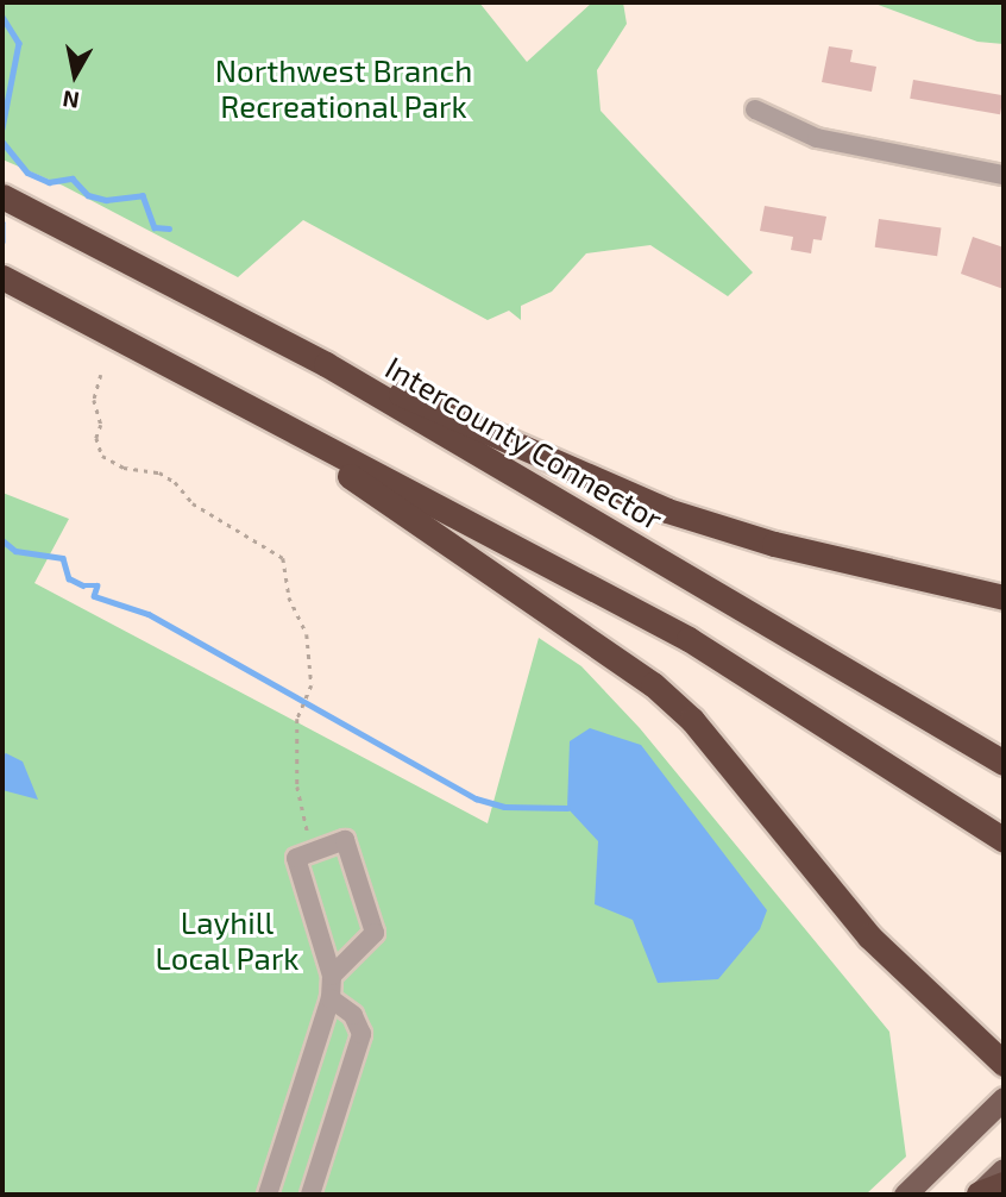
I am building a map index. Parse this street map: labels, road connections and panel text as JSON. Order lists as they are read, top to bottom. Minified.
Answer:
{"streets":{"highway":["Intercounty Connector"]},"parks":["Northwest Branch Recreational Park","Layhill Local Park"],"north":"bottom"}
